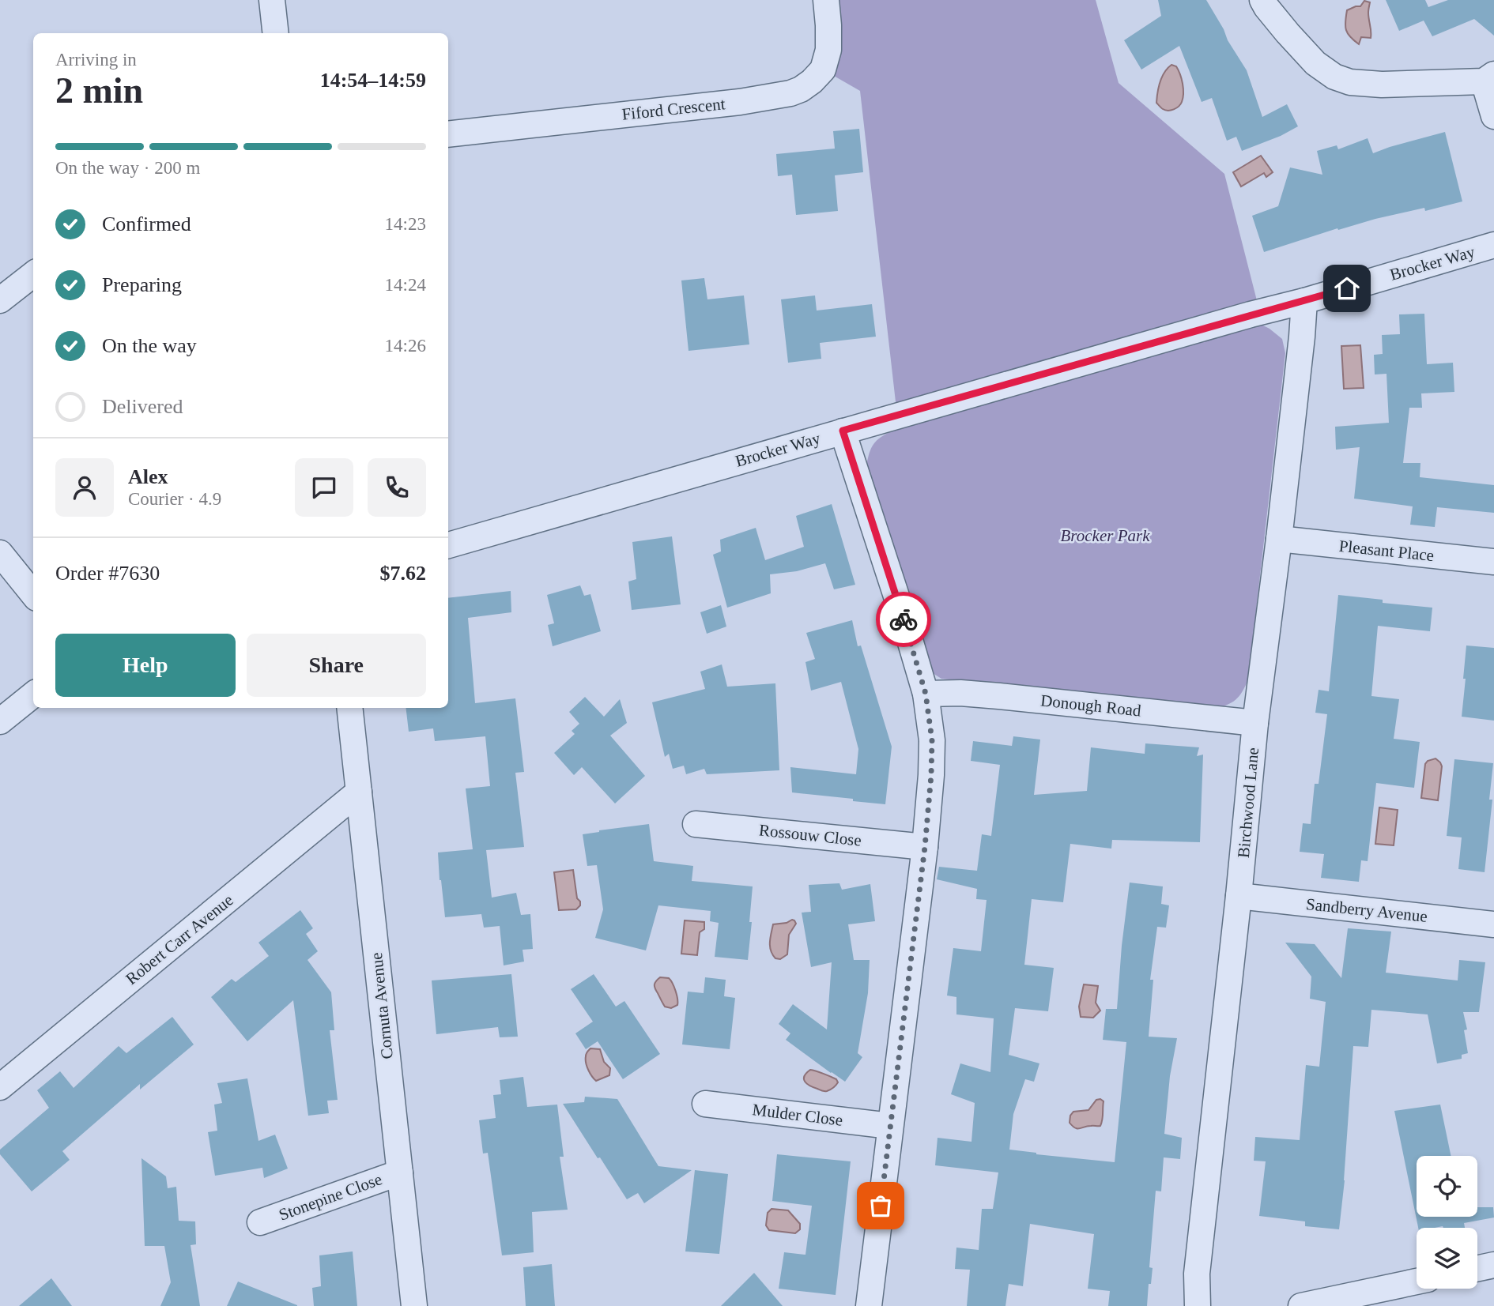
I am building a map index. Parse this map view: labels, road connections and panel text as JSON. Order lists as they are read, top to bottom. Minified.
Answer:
{"streets":{"street":["Fiford Crescent","Brocker Way","Pleasant Place","Donough Road","Birchwood Lane","Rossouw Close","Sandberry Avenue","Robert Carr Avenue","Cornuta Avenue","Mulder Close","Stonepine Close"]},"crossings":[["Brocker Way","Birchwood Lane"],["Pleasant Place","Birchwood Lane"],["Donough Road","Birchwood Lane"],["Birchwood Lane","Sandberry Avenue"],["Robert Carr Avenue","Cornuta Avenue"],["Cornuta Avenue","Stonepine Close"]],"parks":["Brocker Park"],"page":{"heading":["2 min","Arriving in","14:54–14:59"],"panel":["Alex","Courier · 4.9","Order #7630","$7.62"],"bar":"On the way · 200 m","list":[["Confirmed","14:23"],["Preparing","14:24"],["On the way","14:26"],"Delivered"],"buttons":["Help","Share"]}}
